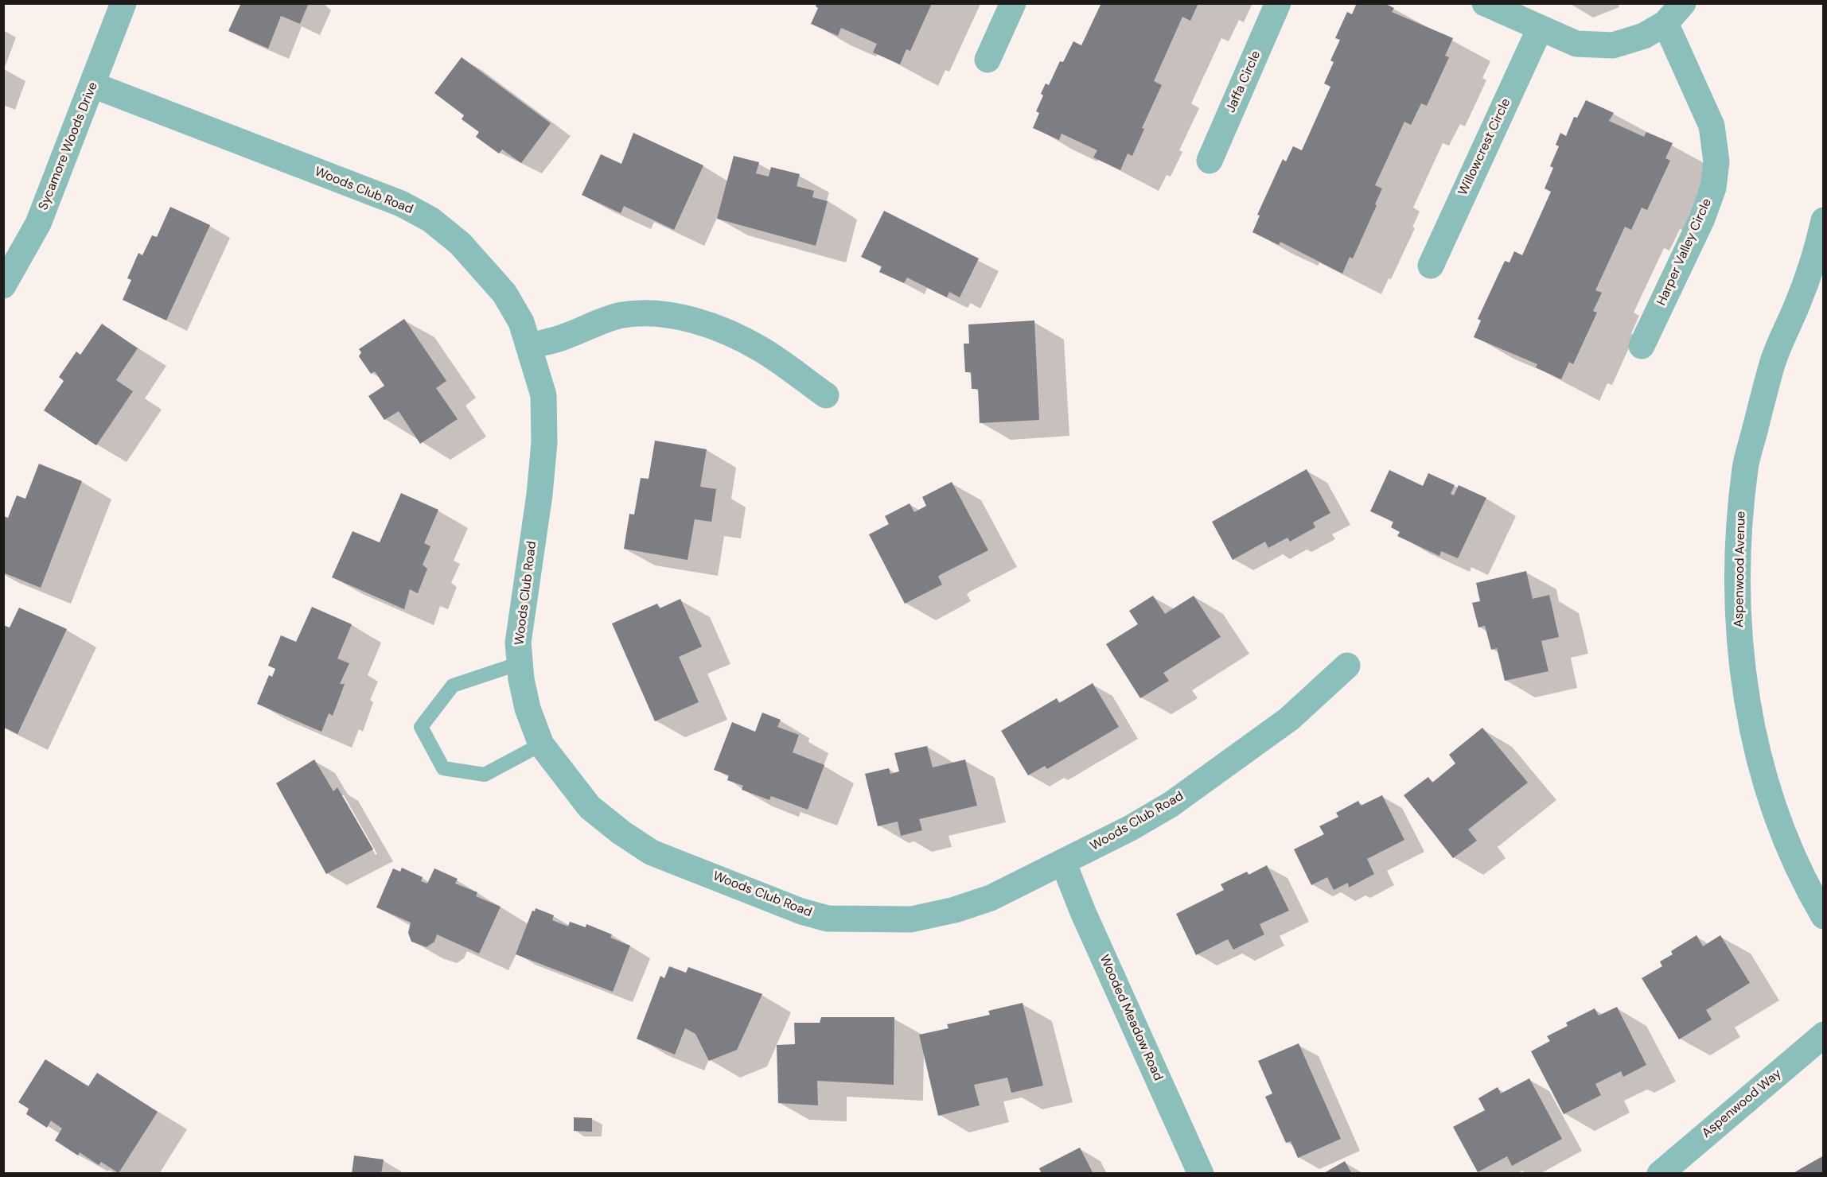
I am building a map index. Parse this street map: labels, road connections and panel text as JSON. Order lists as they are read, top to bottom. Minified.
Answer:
{"streets":{"street":["Jaffa Circle","Sycamore Woods Drive","Willowcrest Circle","Woods Club Road","Harper Valley Circle","Aspenwood Avenue","Wooded Meadow Road","Aspenwood Way"]},"crossings":[["Sycamore Woods Drive","Woods Club Road"],["Woods Club Road","Wooded Meadow Road"]]}
